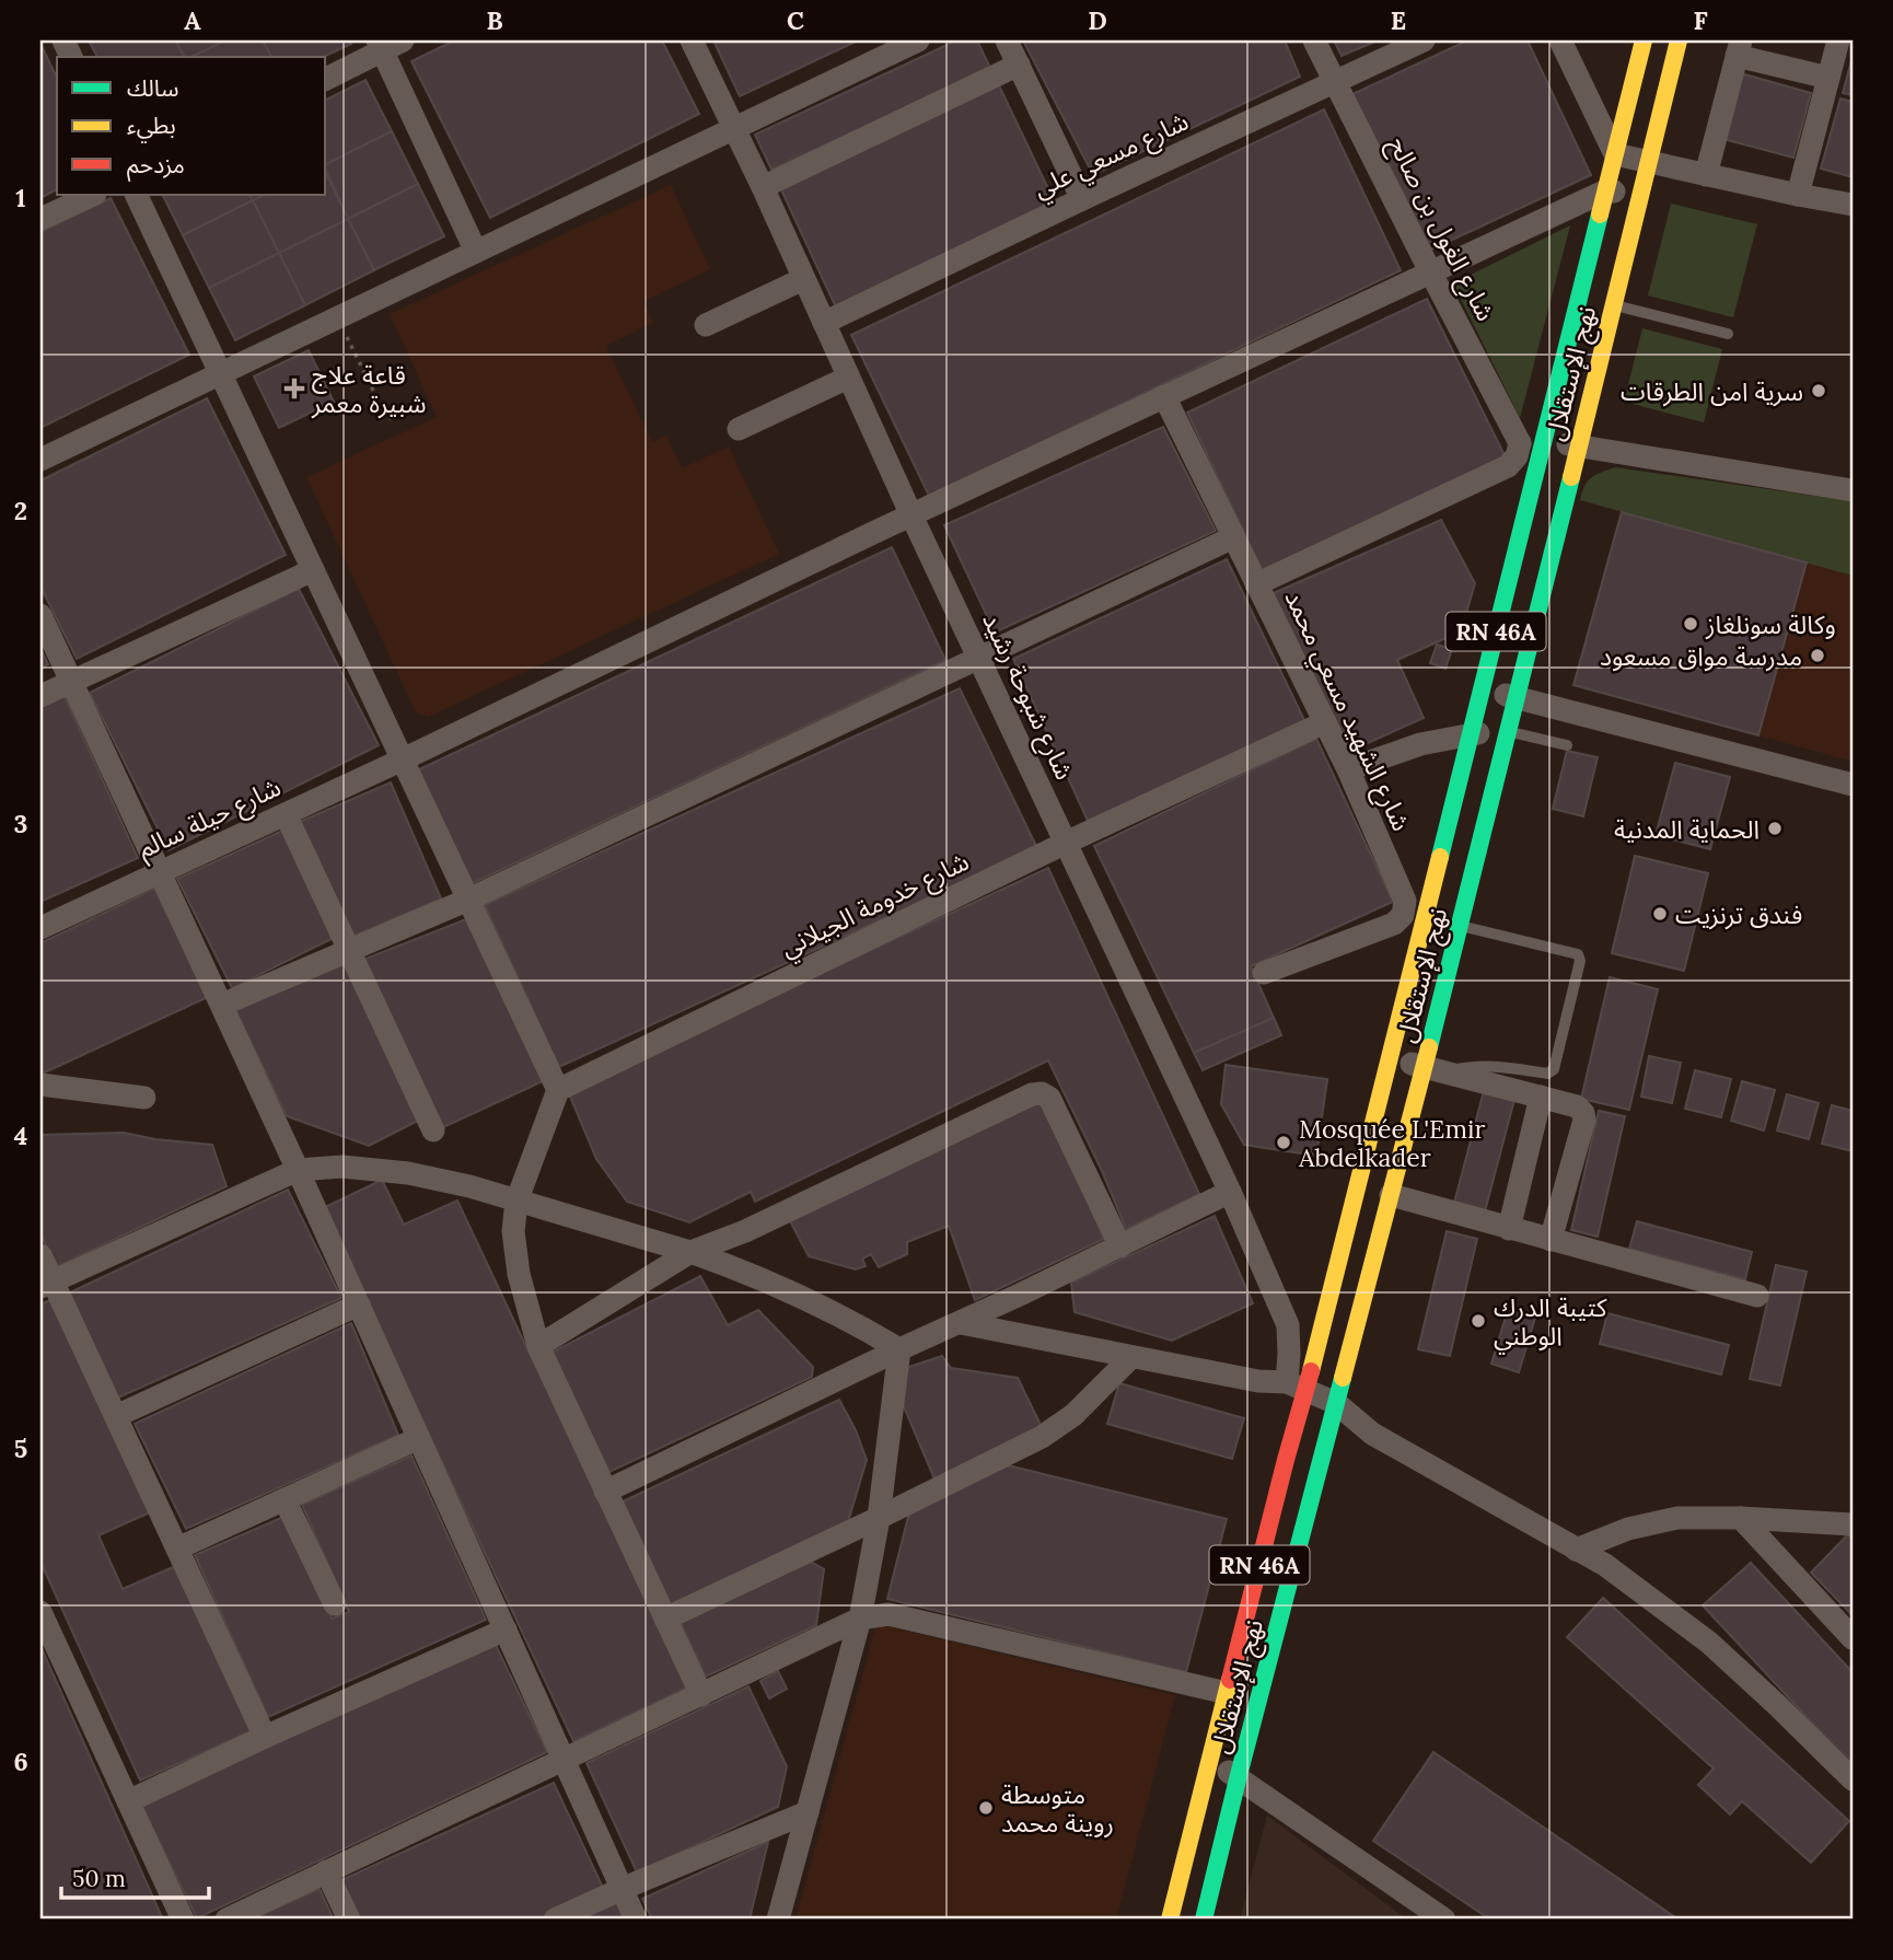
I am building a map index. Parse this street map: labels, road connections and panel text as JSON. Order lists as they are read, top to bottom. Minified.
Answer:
{"streets":{"main road":["نهج الإستقلال","RN 46A"],"street":["شارع مسعي علي","شارع الغول بن صالح","شارع شبوحة رشيد","شارع الشهيد مسعي محمد","شارع حيلة سالم","شارع خدومة الجيلاني"]},"crossings":[["شارع مسعي علي","شارع الغول بن صالح"],["شارع مسعي علي","شارع شبوحة رشيد"],["شارع الغول بن صالح","نهج الإستقلال"],["شارع الغول بن صالح","شارع حيلة سالم"],["نهج الإستقلال","شارع شبوحة رشيد"],["نهج الإستقلال","شارع حيلة سالم"],["شارع شبوحة رشيد","شارع حيلة سالم"],["شارع شبوحة رشيد","شارع خدومة الجيلاني"],["شارع الشهيد مسعي محمد","شارع حيلة سالم"],["شارع الشهيد مسعي محمد","شارع خدومة الجيلاني"]],"places":{"health":["قاعة علاج شبيرة معمر"],"other":["سرية امن الطرقات","وكالة سونلغاز","مدرسة مواق مسعود","الحماية المدنية","فندق ترنزيت","Mosquée L'Emir Abdelkader","كتيبة الدرك الوطني","متوسطة روينة محمد"]},"legend":["سالك","بطيء","مزدحم"],"scale_bar":"50 m","grid":{"columns":["A","B","C","D","E","F"],"rows":["1","2","3","4","5","6"]}}
